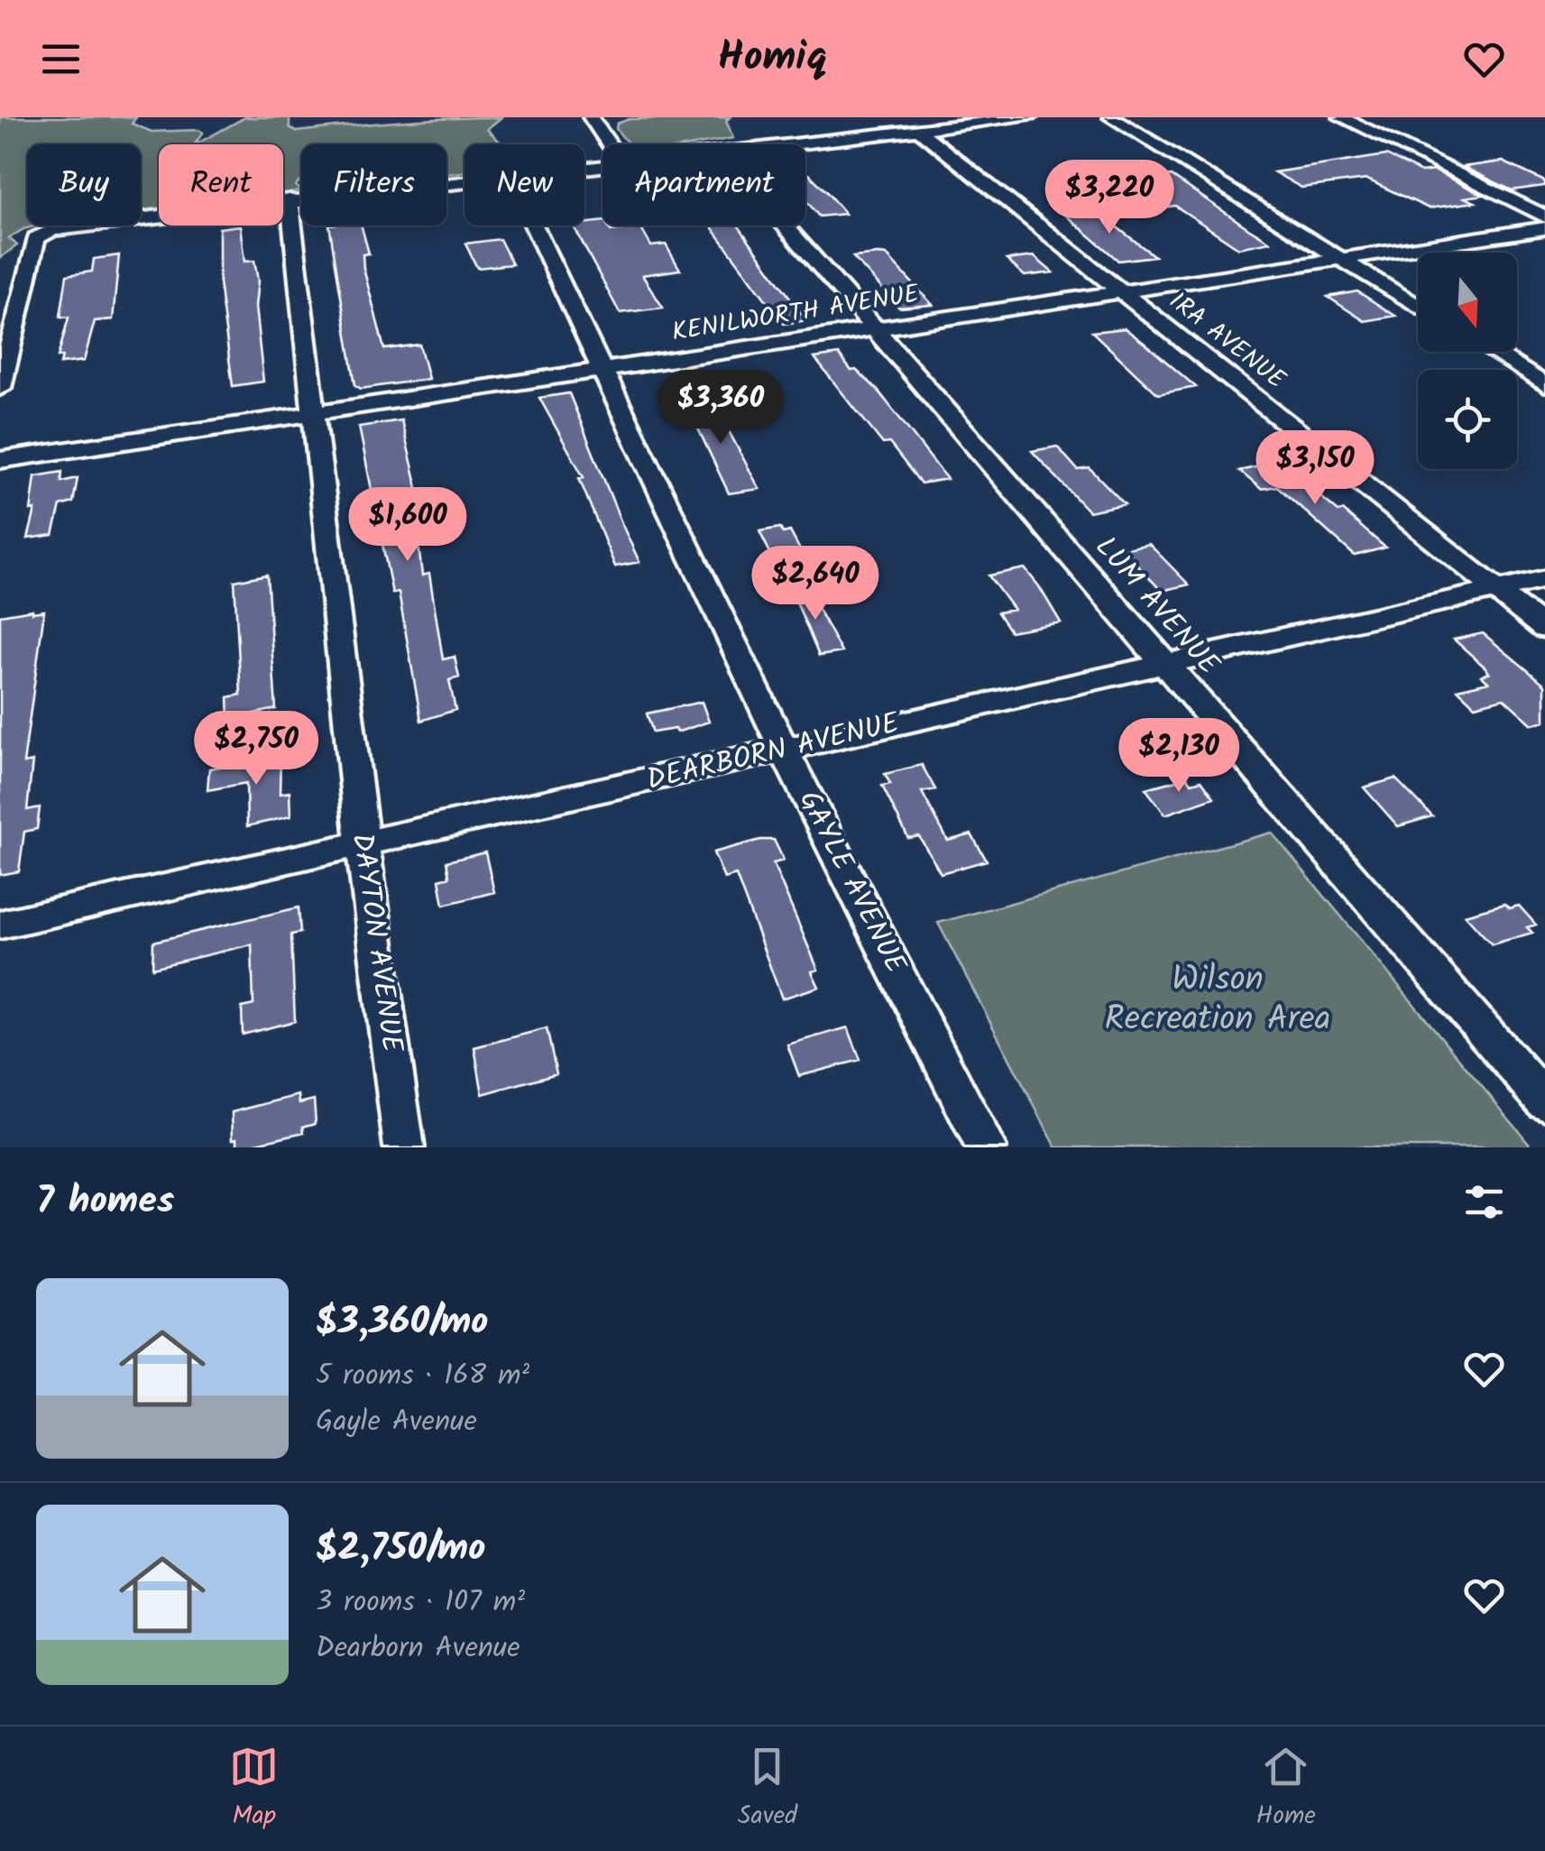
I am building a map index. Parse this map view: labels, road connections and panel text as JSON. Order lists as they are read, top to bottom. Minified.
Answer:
{"streets":{"street":["KENILWORTH AVENUE","IRA AVENUE","LUM AVENUE","DEARBORN AVENUE","GAYLE AVENUE","DAYTON AVENUE"]},"crossings":[["KENILWORTH AVENUE","IRA AVENUE"],["KENILWORTH AVENUE","LUM AVENUE"],["KENILWORTH AVENUE","GAYLE AVENUE"],["KENILWORTH AVENUE","DAYTON AVENUE"],["IRA AVENUE","DEARBORN AVENUE"],["LUM AVENUE","DEARBORN AVENUE"],["DEARBORN AVENUE","GAYLE AVENUE"],["DEARBORN AVENUE","DAYTON AVENUE"]],"parks":["Wilson Recreation Area"],"north":"bottom","page":{"header":"Homiq","chip":["Buy","Rent","Filters","New","Apartment"],"price":["$3,220","$3,360","$3,150","$1,600","$2,640","$2,750","$2,130"],"heading":"7 homes","list":[{"name":"$3,360/mo","note":"5 rooms · 168 m² · Gayle Avenue"},{"name":"$2,750/mo","note":"3 rooms · 107 m² · Dearborn Avenue"}],"tabs":["Map","Saved","Home"]}}
